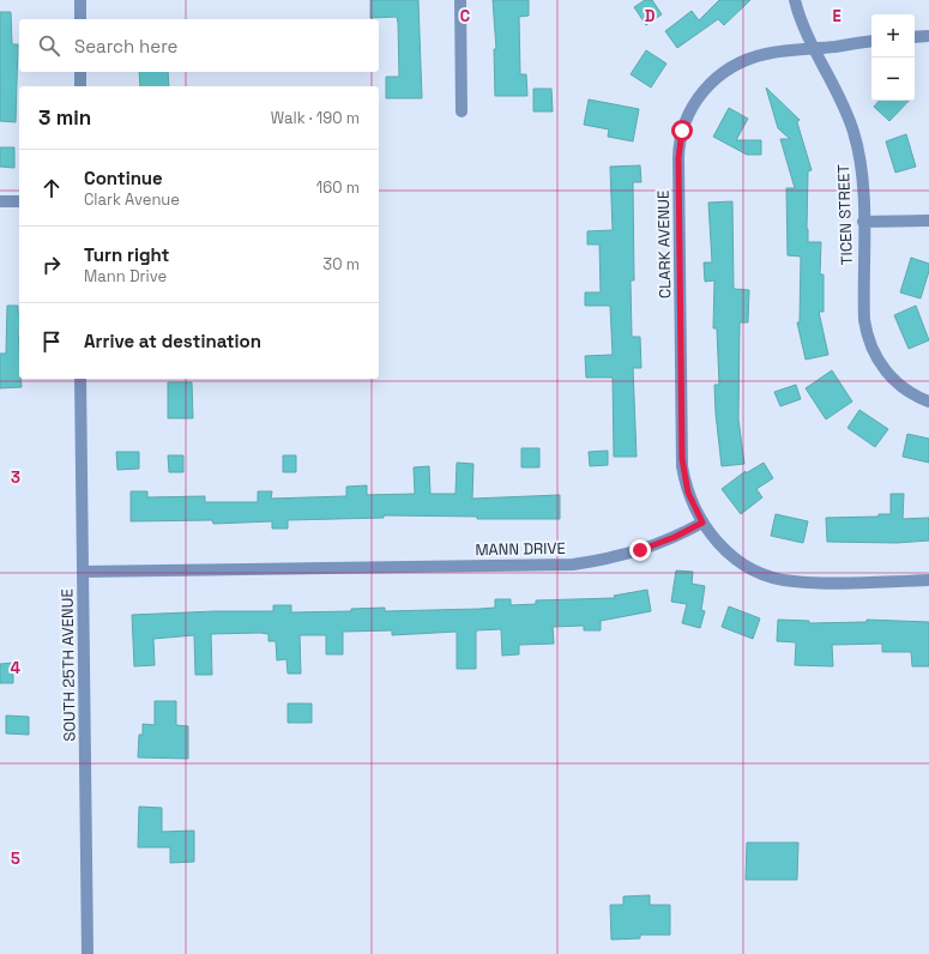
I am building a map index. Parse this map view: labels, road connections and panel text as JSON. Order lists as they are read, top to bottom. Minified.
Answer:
{"streets":{"street":["TICEN STREET","CLARK AVENUE","MANN DRIVE","SOUTH 25TH AVENUE"]},"crossings":[["TICEN STREET","CLARK AVENUE"],["CLARK AVENUE","MANN DRIVE"],["MANN DRIVE","SOUTH 25TH AVENUE"]],"page":{"map_buttons":["+","−"],"search":"Search here","heading":["3 min","Walk · 190 m"],"list":[["Continue","Clark Avenue","160 m"],["Turn right","Mann Drive","30 m"],"Arrive at destination"]},"grid":{"columns":["C","D","E"],"rows":["3","4","5"]}}
